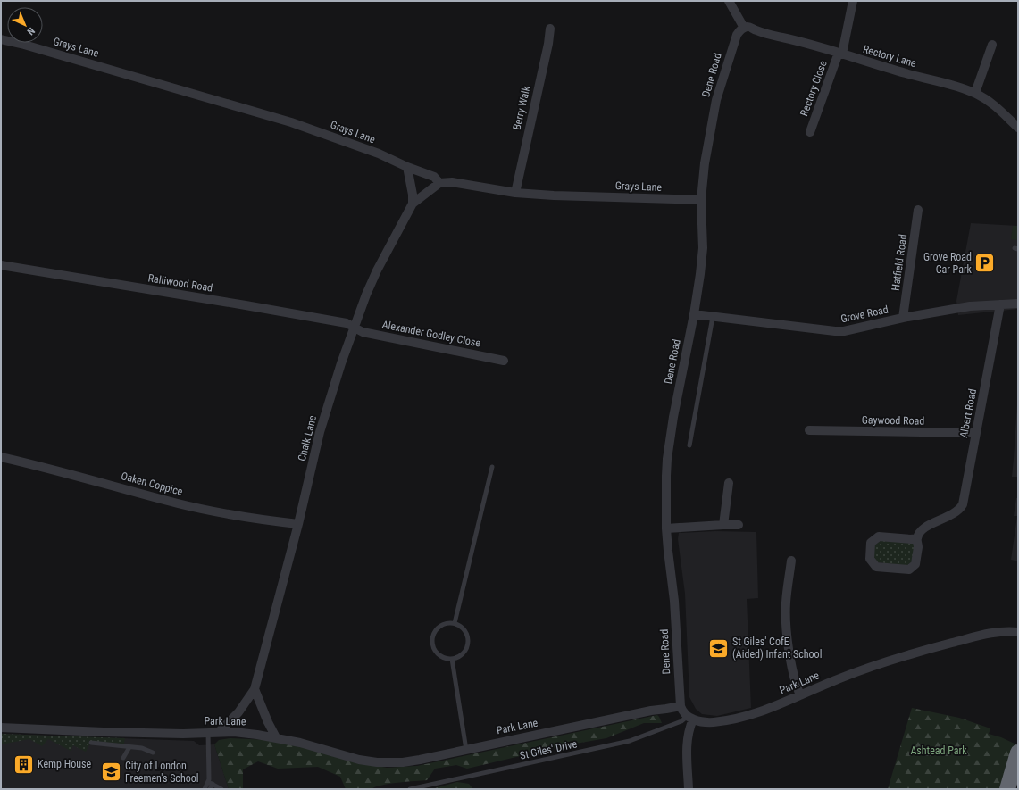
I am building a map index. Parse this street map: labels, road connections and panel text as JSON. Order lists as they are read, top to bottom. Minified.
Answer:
{"streets":{"street":["Grays Lane","Rectory Lane","Dene Road","Rectory Close","Berry Walk","Hatfield Road","Ralliwood Road","Grove Road","Alexander Godley Close","Albert Road","Gaywood Road","Chalk Lane","Oaken Coppice","Park Lane"],"lane":["St Giles' Drive"]},"crossings":[["Grays Lane","Dene Road"],["Grays Lane","Berry Walk"],["Grays Lane","Chalk Lane"],["Rectory Lane","Dene Road"],["Rectory Lane","Rectory Close"],["Dene Road","Grove Road"],["Dene Road","Park Lane"],["Hatfield Road","Grove Road"],["Ralliwood Road","Alexander Godley Close"],["Ralliwood Road","Chalk Lane"],["Grove Road","Albert Road"],["Alexander Godley Close","Chalk Lane"],["Albert Road","Gaywood Road"],["Chalk Lane","Oaken Coppice"],["Chalk Lane","Park Lane"],["Park Lane","St Giles' Drive"]],"parks":["Ashtead Park"],"places":{"parking":["Grove Road Car Park"],"school or university":["St Giles' CofE (Aided) Infant School","City of London Freemen's School"],"building":["Kemp House"]},"north":"bottom right"}
